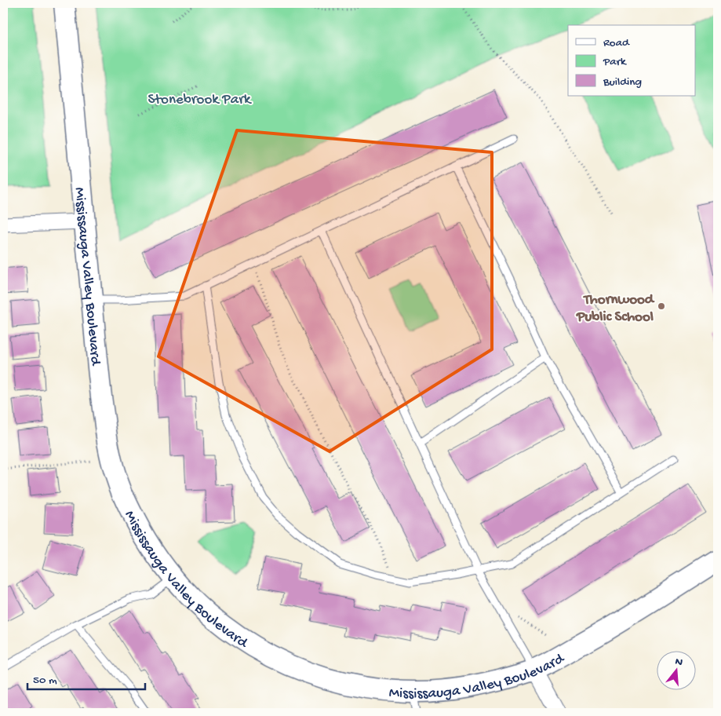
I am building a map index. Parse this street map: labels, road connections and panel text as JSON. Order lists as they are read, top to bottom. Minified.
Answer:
{"streets":{"street":["Mississauga Valley Boulevard"]},"parks":["Stonebrook Park"],"places":["Thornwood Public School"],"legend":["Road","Park","Building"],"scale_bar":"50 m","north":"top"}
